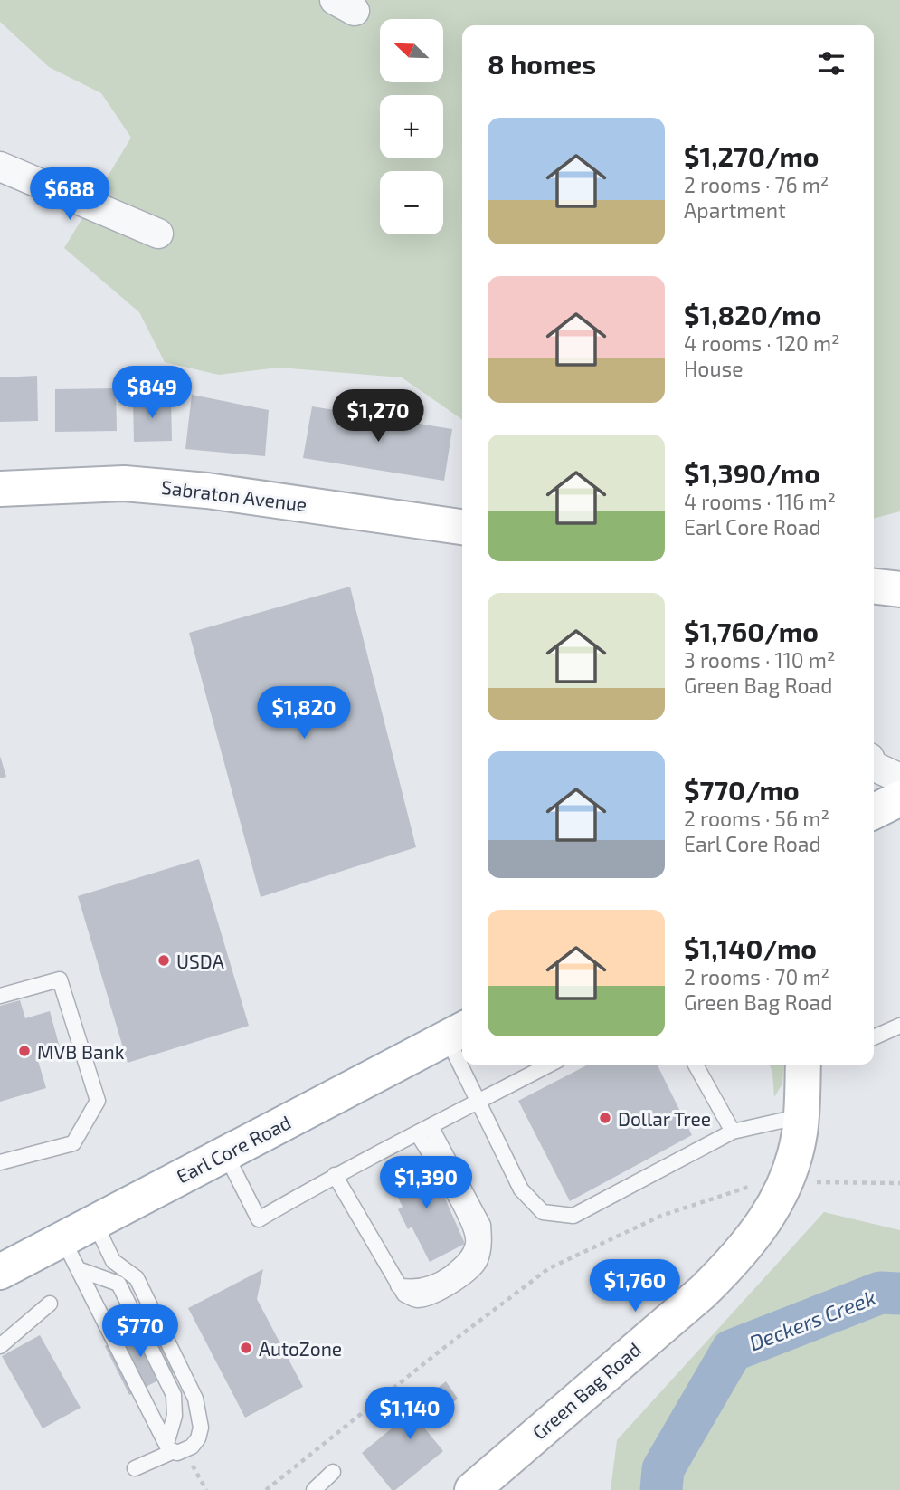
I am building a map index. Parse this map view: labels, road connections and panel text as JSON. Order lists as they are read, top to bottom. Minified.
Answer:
{"streets":{"main road":["Sabraton Avenue","Earl Core Road","Green Bag Road"]},"water":["Deckers Creek"],"places":["USDA","MVB Bank","Dollar Tree","AutoZone"],"north":"top left","page":{"map_buttons":["+","−"],"heading":"8 homes","list":[{"name":"$1,270/mo","note":"2 rooms · 76 m² · Apartment"},{"name":"$1,820/mo","note":"4 rooms · 120 m² · House"},{"name":"$1,390/mo","note":"4 rooms · 116 m² · Earl Core Road"},{"name":"$1,760/mo","note":"3 rooms · 110 m² · Green Bag Road"},{"name":"$770/mo","note":"2 rooms · 56 m² · Earl Core Road"},{"name":"$1,140/mo","note":"2 rooms · 70 m² · Green Bag Road"}],"price":["$688","$849","$1,270","$1,820","$1,390","$1,760","$770","$1,140"]}}
